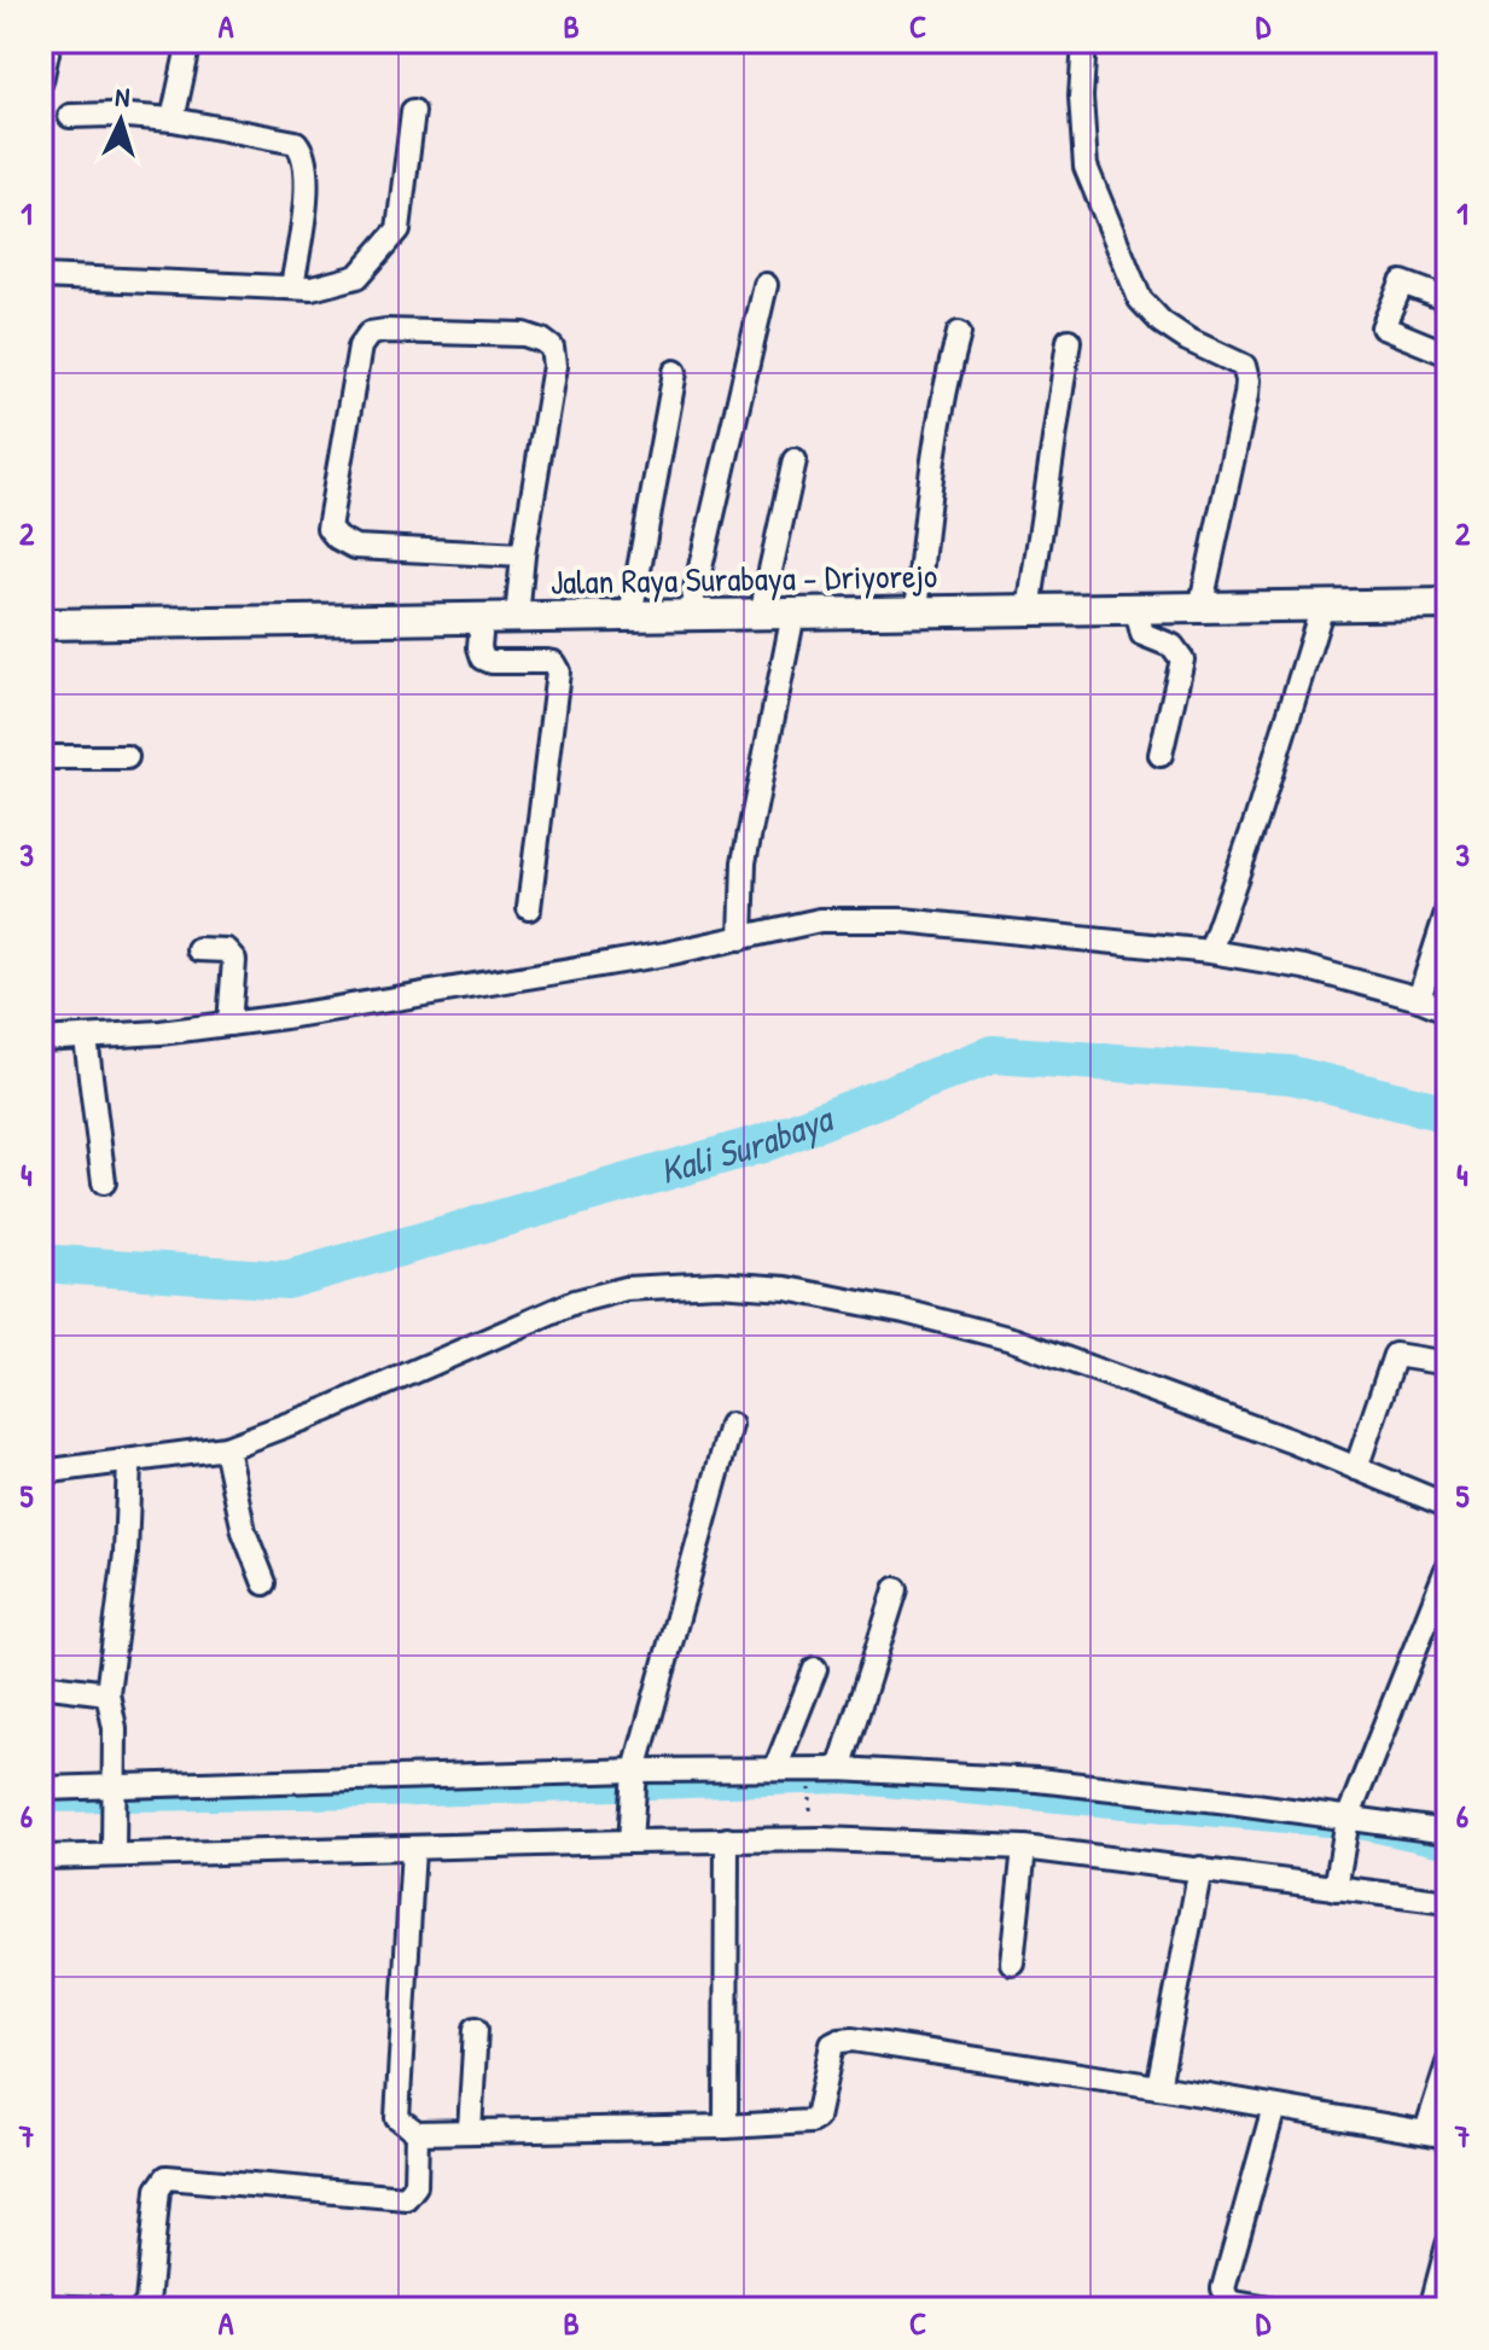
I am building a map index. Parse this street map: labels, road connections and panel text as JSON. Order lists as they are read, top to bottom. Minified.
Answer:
{"streets":{"main road":["Jalan Raya Surabaya - Driyorejo"]},"water":["Kali Surabaya"],"north":"top","grid":{"columns":["A","B","C","D"],"rows":["1","2","3","4","5","6","7"]}}
